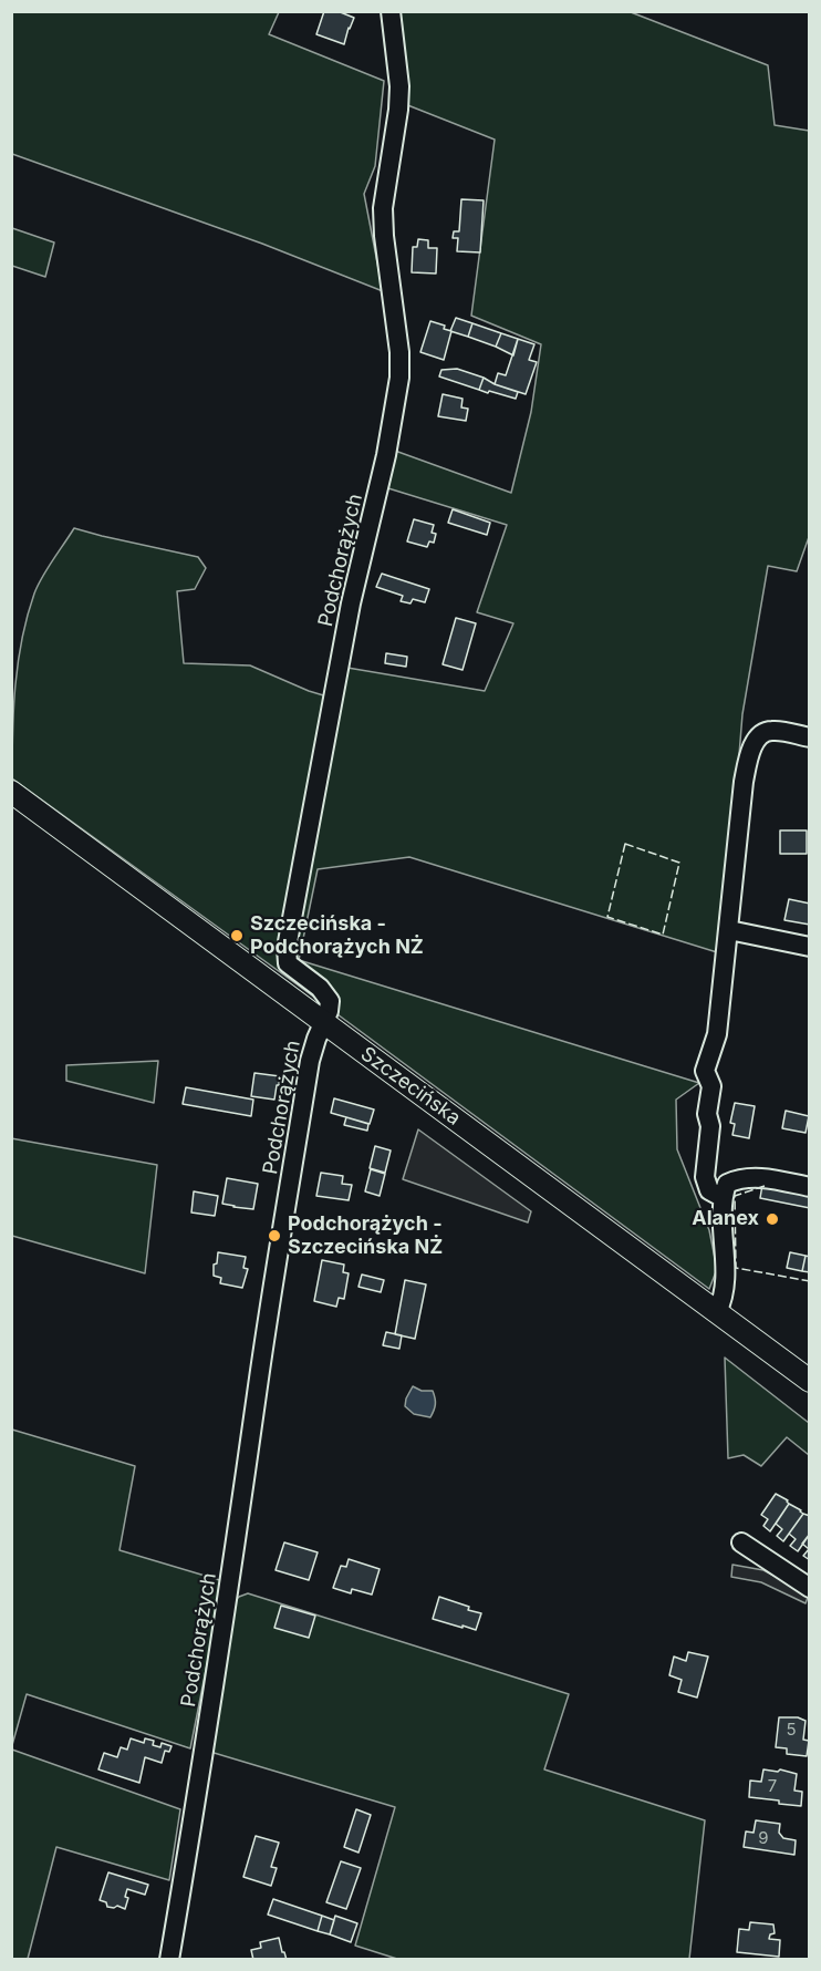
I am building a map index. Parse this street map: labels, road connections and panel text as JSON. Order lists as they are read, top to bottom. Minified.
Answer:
{"streets":{"main road":["Szczecińska"],"street":["Podchorążych"]},"crossings":[["Podchorążych","Szczecińska"]],"places":["Szczecińska - Podchorążych NŻ","Alanex","Podchorążych - Szczecińska NŻ"],"house_numbers":["5","7","9"]}
